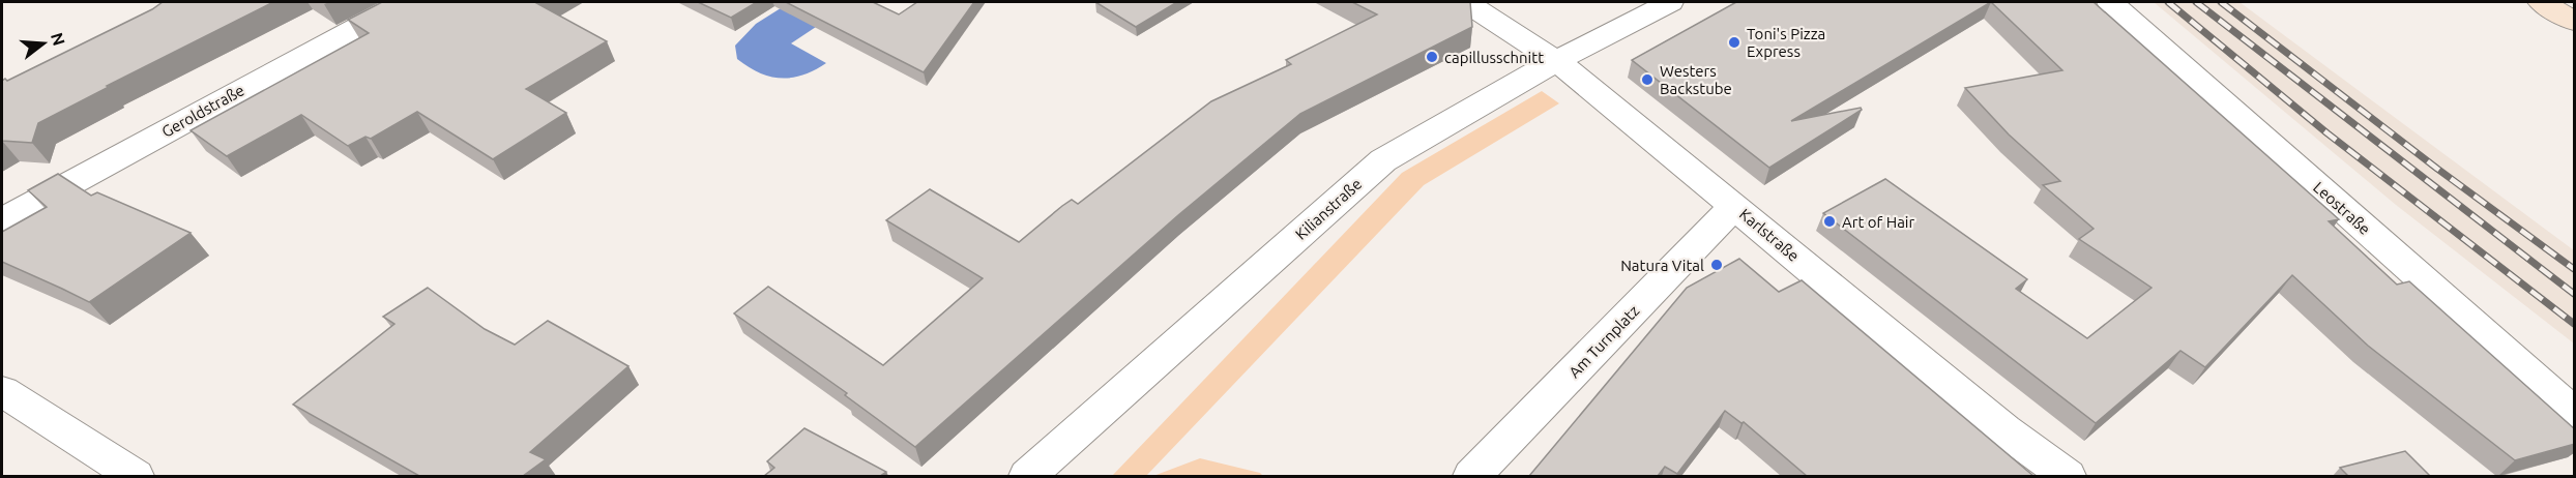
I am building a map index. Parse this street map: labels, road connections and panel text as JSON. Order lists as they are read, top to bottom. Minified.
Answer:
{"streets":{"street":["Geroldstraße","Leostraße","Kilianstraße","Karlstraße","Am Turnplatz"]},"crossings":[["Kilianstraße","Karlstraße"],["Karlstraße","Am Turnplatz"]],"places":["Toni's Pizza Express","capillusschnitt","Westers Backstube","Art of Hair","Natura Vital"],"north":"right"}
